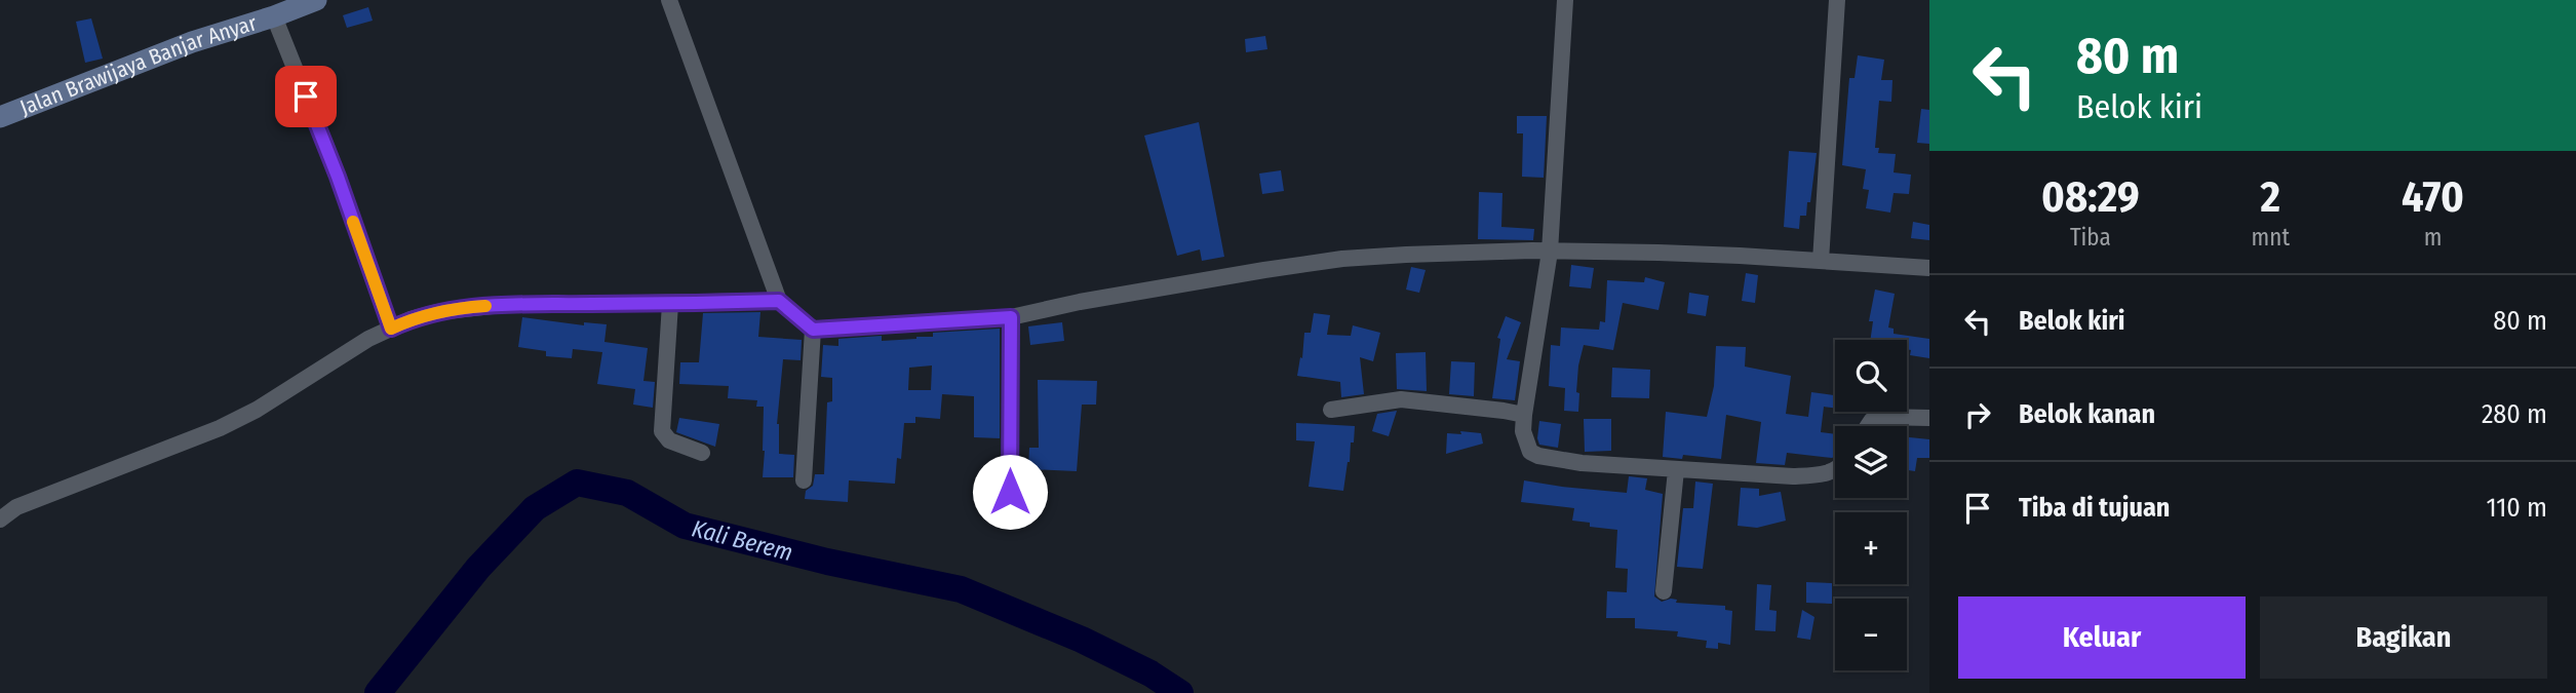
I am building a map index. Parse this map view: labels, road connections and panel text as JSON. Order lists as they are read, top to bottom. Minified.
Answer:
{"streets":{"street":["Jalan Brawijaya Banjar Anyar"]},"water":["Kali Berem"],"page":{"turn":["80 m","Belok kiri"],"eta":["08:29","Tiba","2","mnt","470","m"],"list":[{"name":"Belok kiri","value":"80 m"},{"name":"Belok kanan","value":"280 m"},{"name":"Tiba di tujuan","value":"110 m"}],"map_buttons":["+","−"],"buttons":["Keluar","Bagikan"]}}
